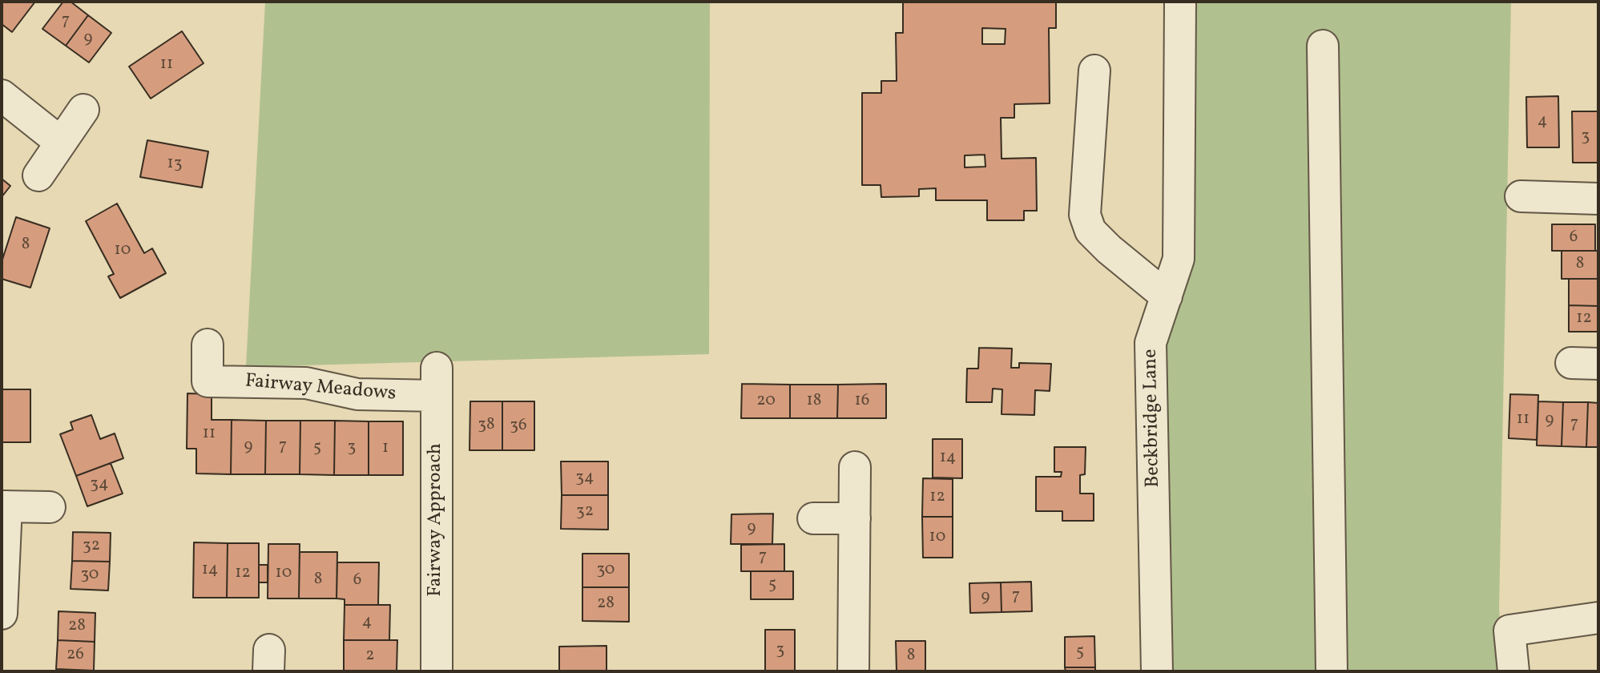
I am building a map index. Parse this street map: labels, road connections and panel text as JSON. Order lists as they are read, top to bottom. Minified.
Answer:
{"streets":{"street":["Fairway Meadows","Beckbridge Lane","Fairway Approach"]},"crossings":[["Fairway Meadows","Fairway Approach"]],"house_numbers":["7","9","11","4","3","13","6","8","10","8","12","20","18","16","11","9","7","38","36","11","9","7","5","3","1","14","34","34","12","32","9","10","32","7","14","30","12","10","30","8","6","5","7","9","28","4","28","3","5","26","2","8"]}
